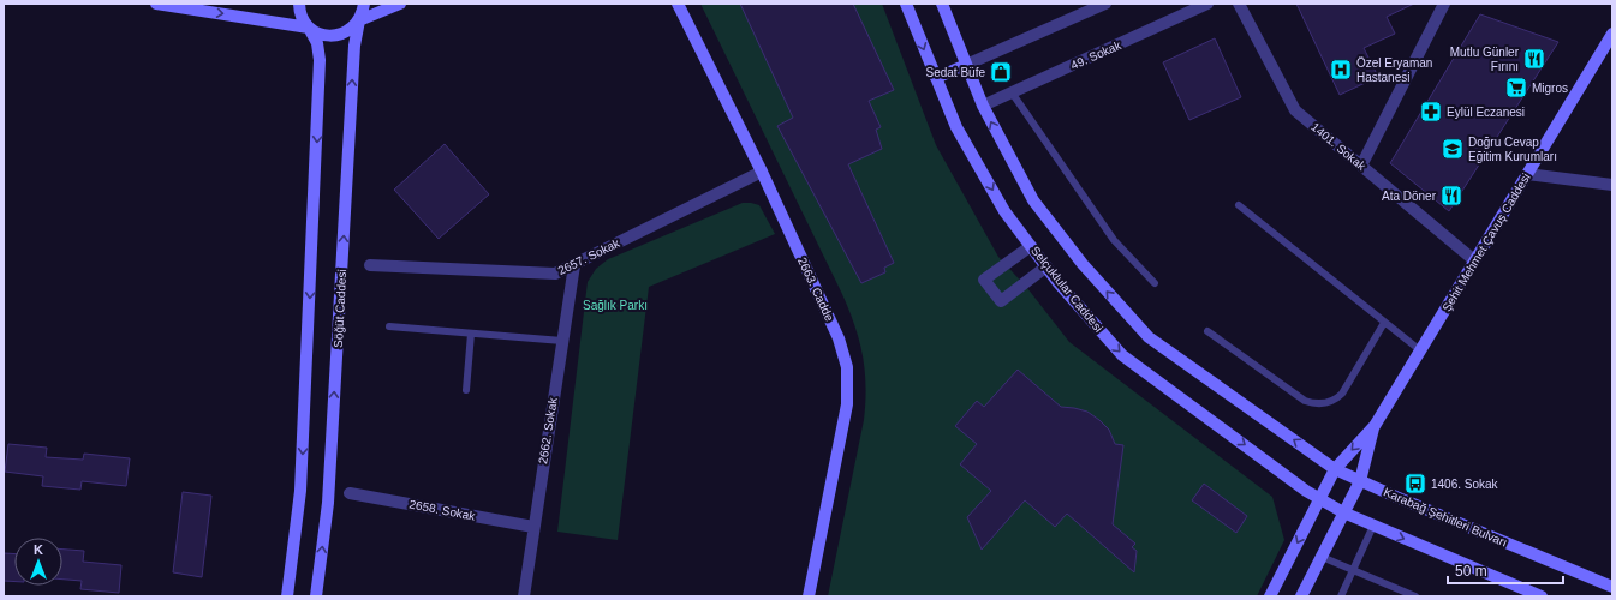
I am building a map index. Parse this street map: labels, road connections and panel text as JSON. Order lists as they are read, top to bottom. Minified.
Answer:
{"streets":{"main road":["Şehit Mehmet Çavuş Caddesi","2663. Cadde","Selçuklular Caddesi","Söğüt Caddesi","Karabağ Şehitleri Bulvarı"],"street":["49. Sokak","1401. Sokak","2657. Sokak","2662. Sokak","2658. Sokak"]},"crossings":[["1401. Sokak","Şehit Mehmet Çavuş Caddesi"],["Şehit Mehmet Çavuş Caddesi","Selçuklular Caddesi"],["Şehit Mehmet Çavuş Caddesi","Karabağ Şehitleri Bulvarı"],["2657. Sokak","2663. Cadde"],["2657. Sokak","2662. Sokak"],["2662. Sokak","2658. Sokak"]],"parks":["Sağlık Parkı"],"places":{"restaurant":["Mutlu Günler Fırını","Ata Döner"],"hospital":["Özel Eryaman Hastanesi"],"shop":["Sedat Büfe"],"supermarket":["Migros"],"pharmacy":["Eylül Eczanesi"],"school or university":["Doğru Cevap Eğitim Kurumları"],"bus stop":["1406. Sokak"]},"scale_bar":"50 m","north":"top"}
